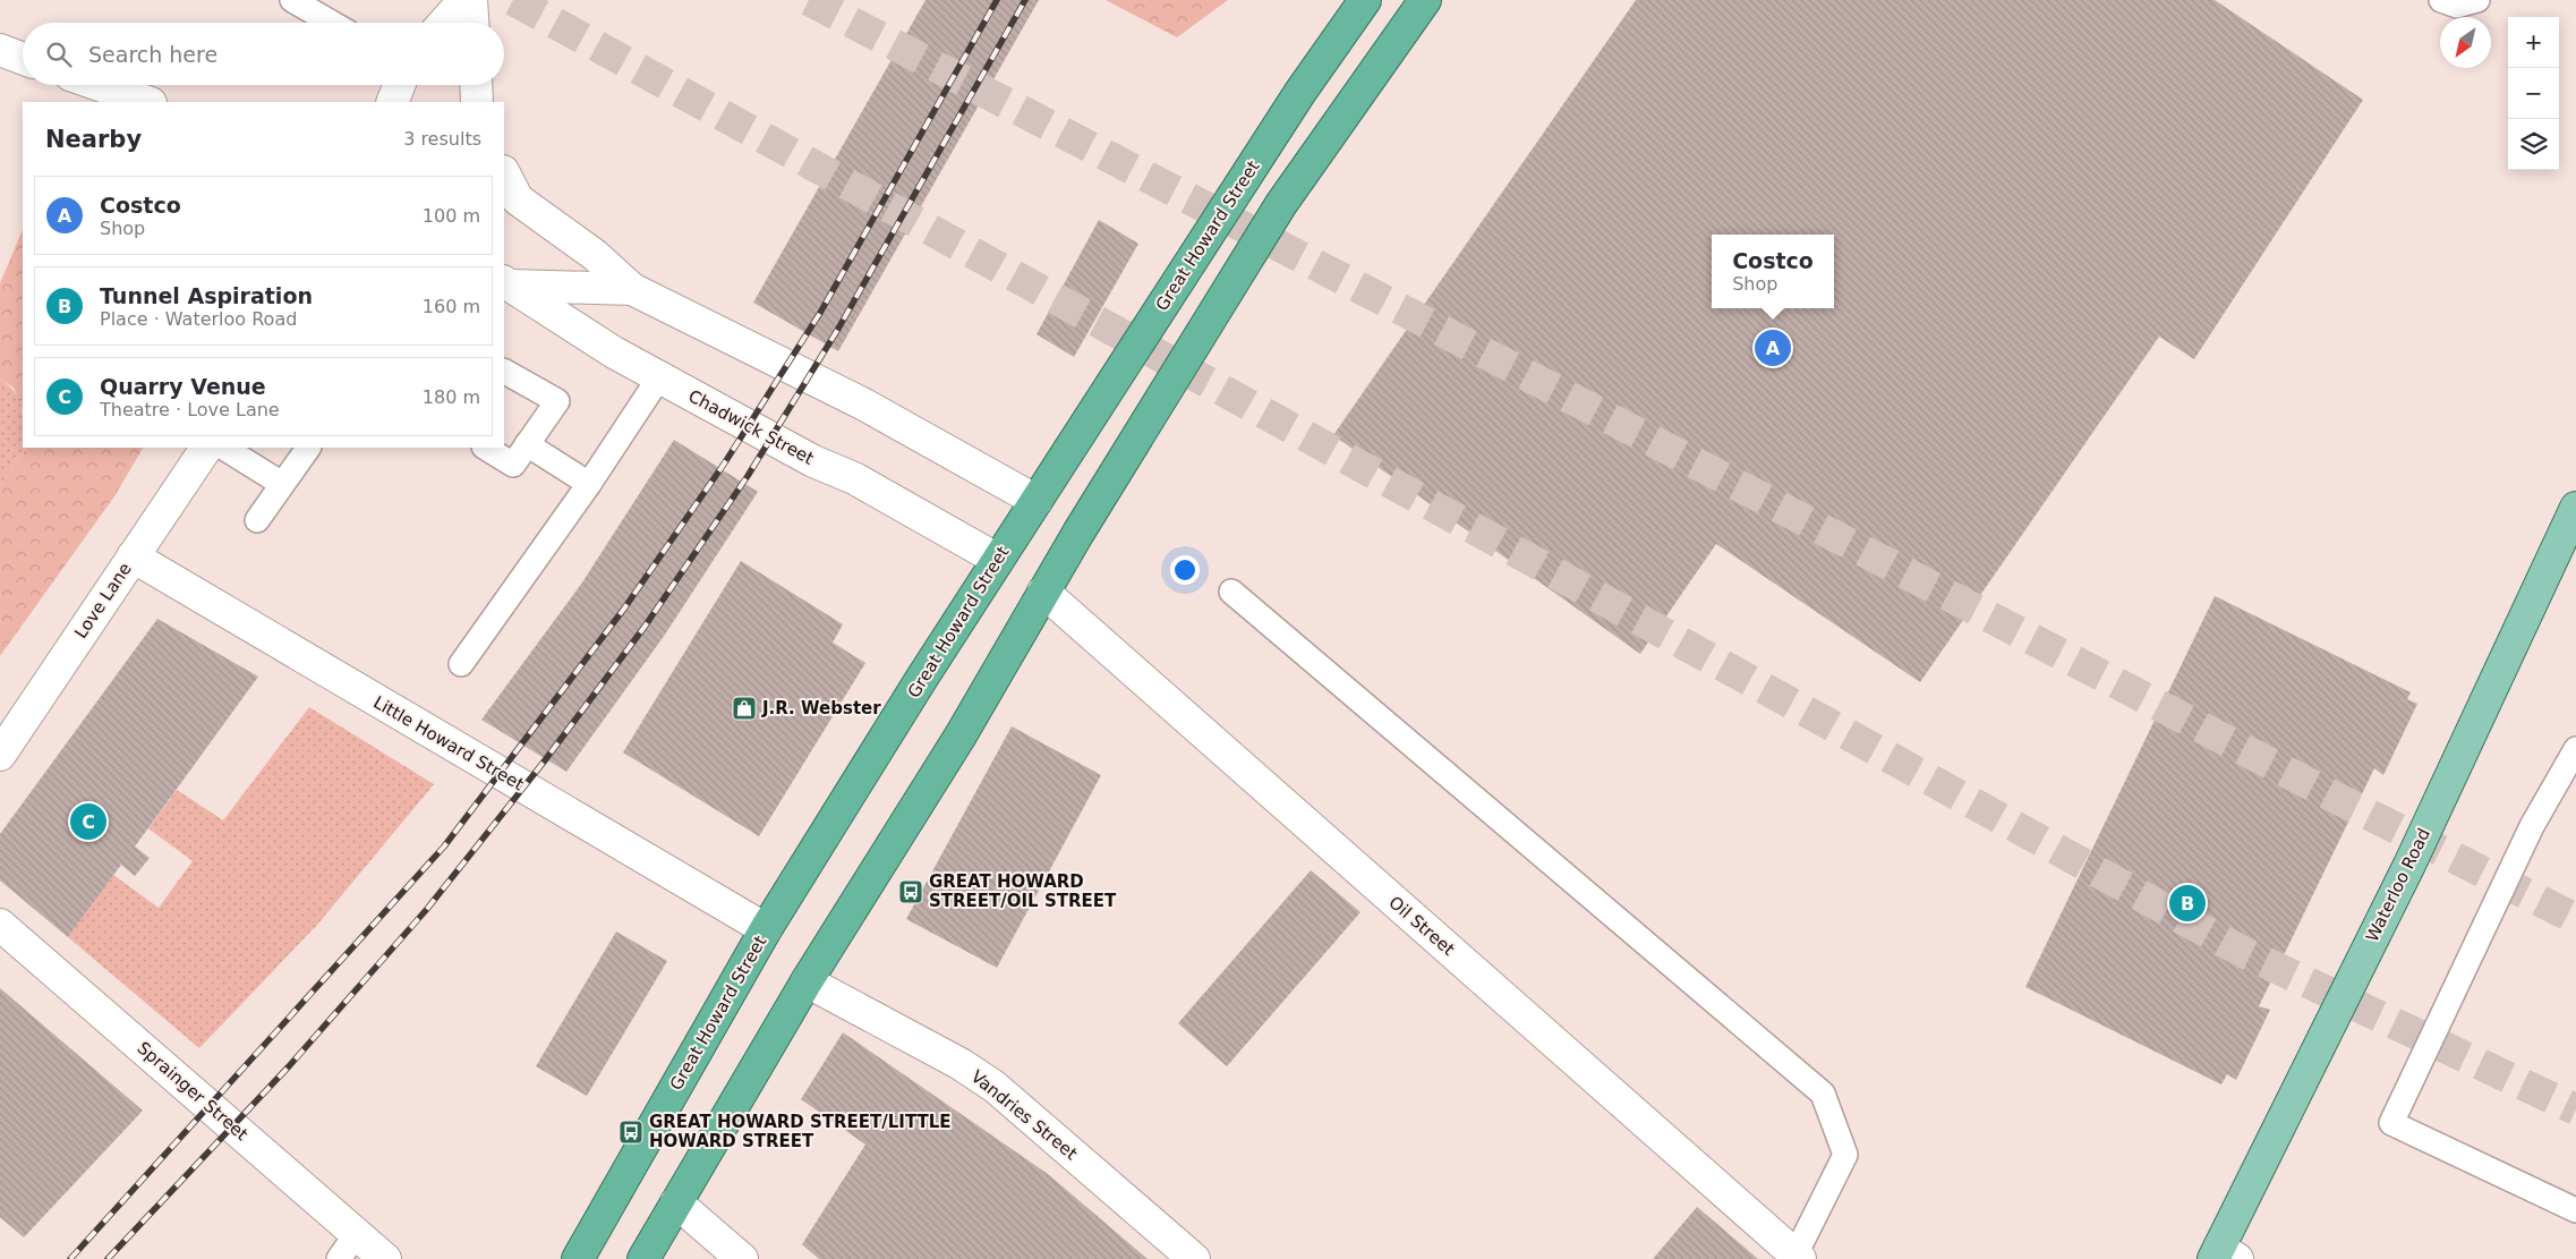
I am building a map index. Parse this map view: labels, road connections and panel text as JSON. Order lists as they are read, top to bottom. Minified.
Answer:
{"streets":{"highway":["Great Howard Street"],"main road":["Waterloo Road"],"street":["Chadwick Street","Love Lane","Little Howard Street","Oil Street","Sprainger Street","Vandries Street"]},"crossings":[["Great Howard Street","Chadwick Street"],["Great Howard Street","Little Howard Street"],["Love Lane","Little Howard Street"]],"places":{"shop":["J.R. Webster"],"bus stop":["GREAT HOWARD STREET/OIL STREET","GREAT HOWARD STREET/LITTLE HOWARD STREET"]},"north":"bottom left","page":{"map_buttons":["+","−"],"search":"Search here","heading":["Nearby","3 results"],"list":[{"mark":"A","name":"Costco","note":"Shop","value":"100 m"},{"mark":"B","name":"Tunnel Aspiration","note":"Place · Waterloo Road","value":"160 m"},{"mark":"C","name":"Quarry Venue","note":"Theatre · Love Lane","value":"180 m"}],"popup":["Costco","Shop"],"pins":["A","C","B"]}}
